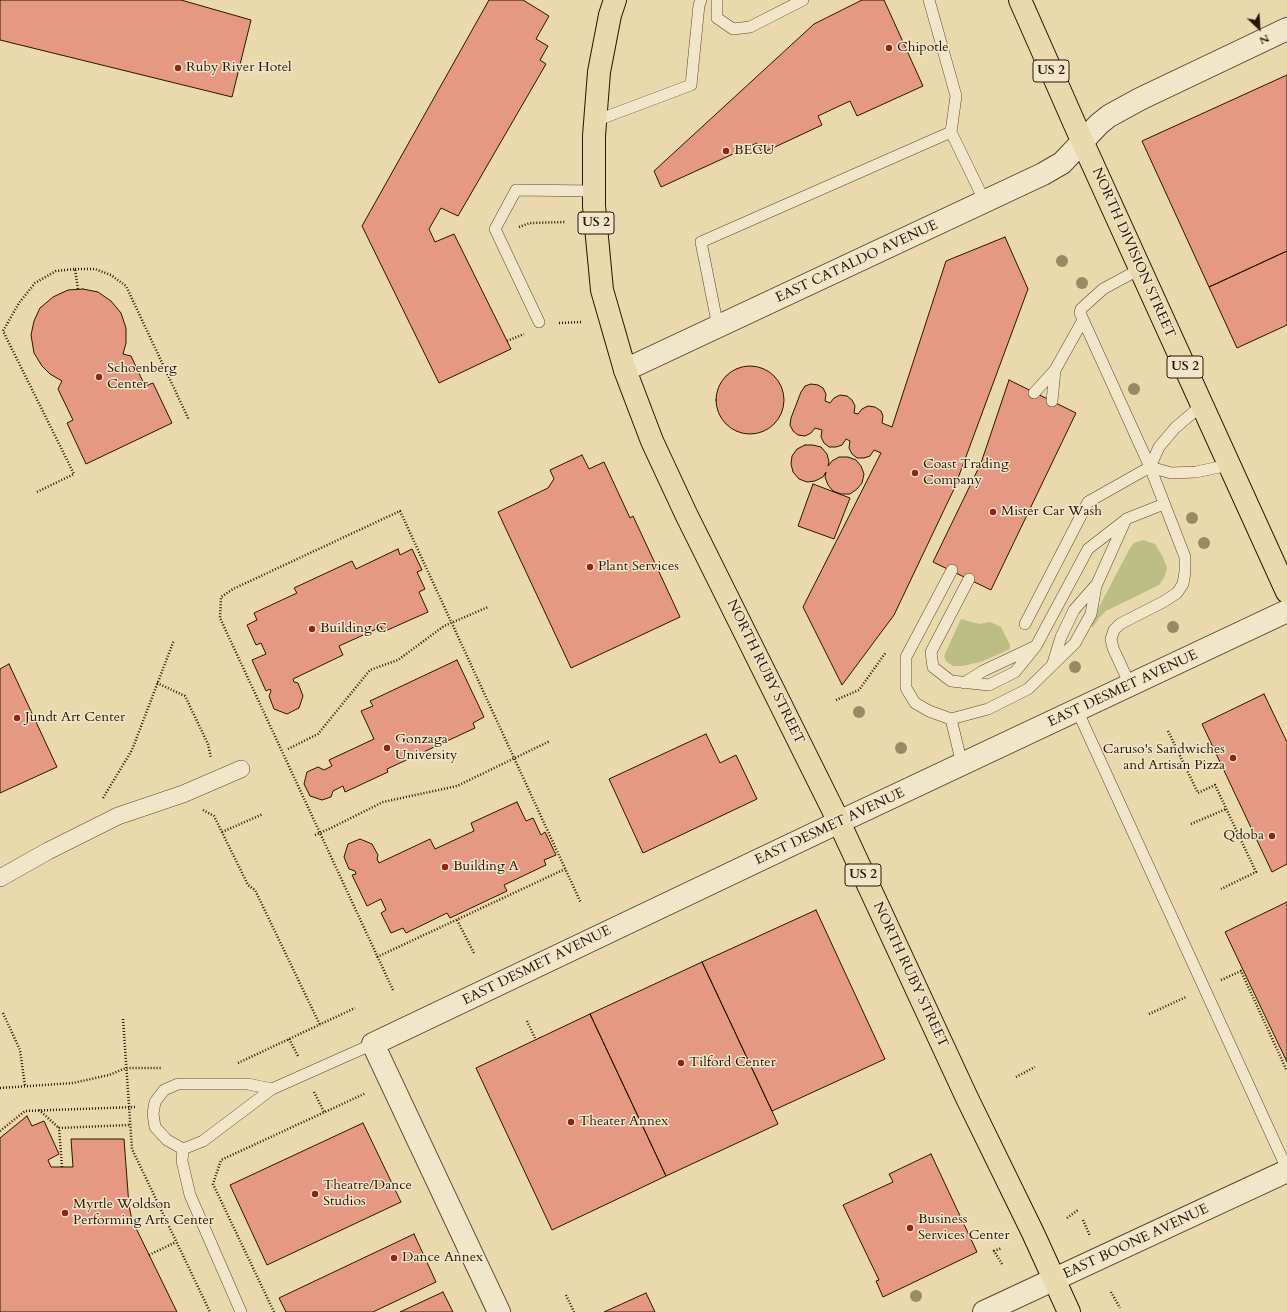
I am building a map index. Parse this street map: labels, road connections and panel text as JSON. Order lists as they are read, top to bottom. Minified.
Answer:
{"streets":{"main road":["US 2","NORTH DIVISION STREET","NORTH RUBY STREET"],"street":["EAST CATALDO AVENUE","EAST DESMET AVENUE","EAST BOONE AVENUE"]},"crossings":[["NORTH DIVISION STREET","EAST CATALDO AVENUE"],["EAST CATALDO AVENUE","NORTH RUBY STREET"],["NORTH RUBY STREET","EAST DESMET AVENUE"],["NORTH RUBY STREET","EAST BOONE AVENUE"]],"places":["Chipotle","Ruby River Hotel","BECU","Schoenberg Center","Coast Trading Company","Mister Car Wash","Plant Services","Building C","Jundt Art Center","Gonzaga University","Caruso's Sandwiches and Artisan Pizza","Qdoba","Building A","Tilford Center","Theater Annex","Theatre/Dance Studios","Myrtle Woldson Performing Arts Center","Business Services Center","Dance Annex"],"north":"bottom right"}
